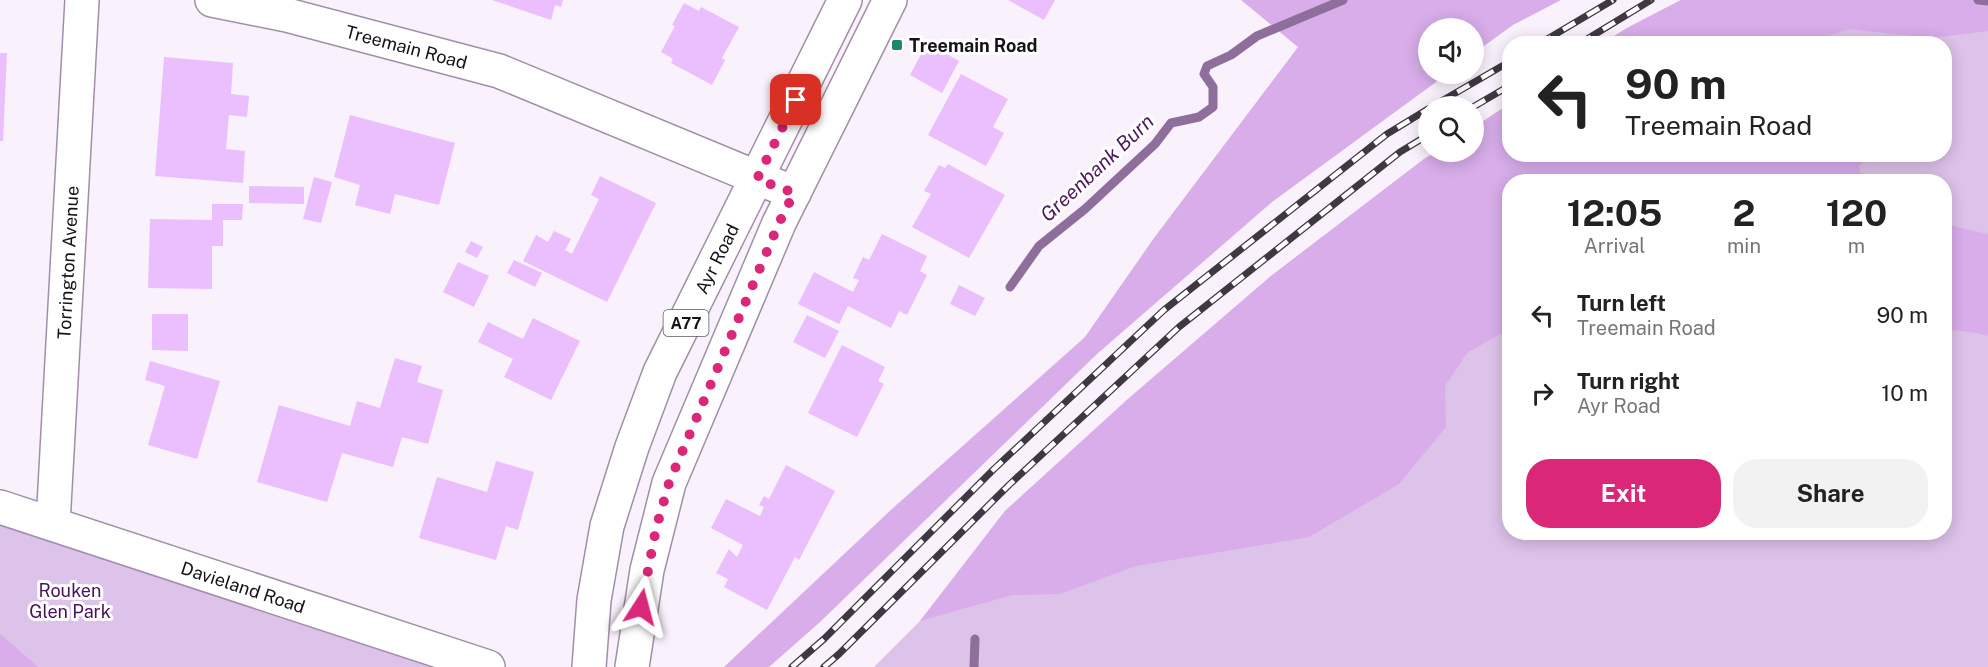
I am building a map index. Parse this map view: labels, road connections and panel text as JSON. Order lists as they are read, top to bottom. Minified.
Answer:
{"streets":{"street":["Treemain Road","Ayr Road","Torrington Avenue","A77","Davieland Road"]},"crossings":[["Treemain Road","Ayr Road"],["Treemain Road","A77"],["Torrington Avenue","Davieland Road"]],"water":["Greenbank Burn"],"parks":["Rouken Glen Park"],"places":{"transit":["Treemain Road"]},"page":{"turn":["90 m","Treemain Road"],"eta":["12:05","Arrival","2","min","120","m"],"list":[{"name":"Turn left","note":"Treemain Road","value":"90 m"},{"name":"Turn right","note":"Ayr Road","value":"10 m"}],"buttons":["Exit","Share"]}}
